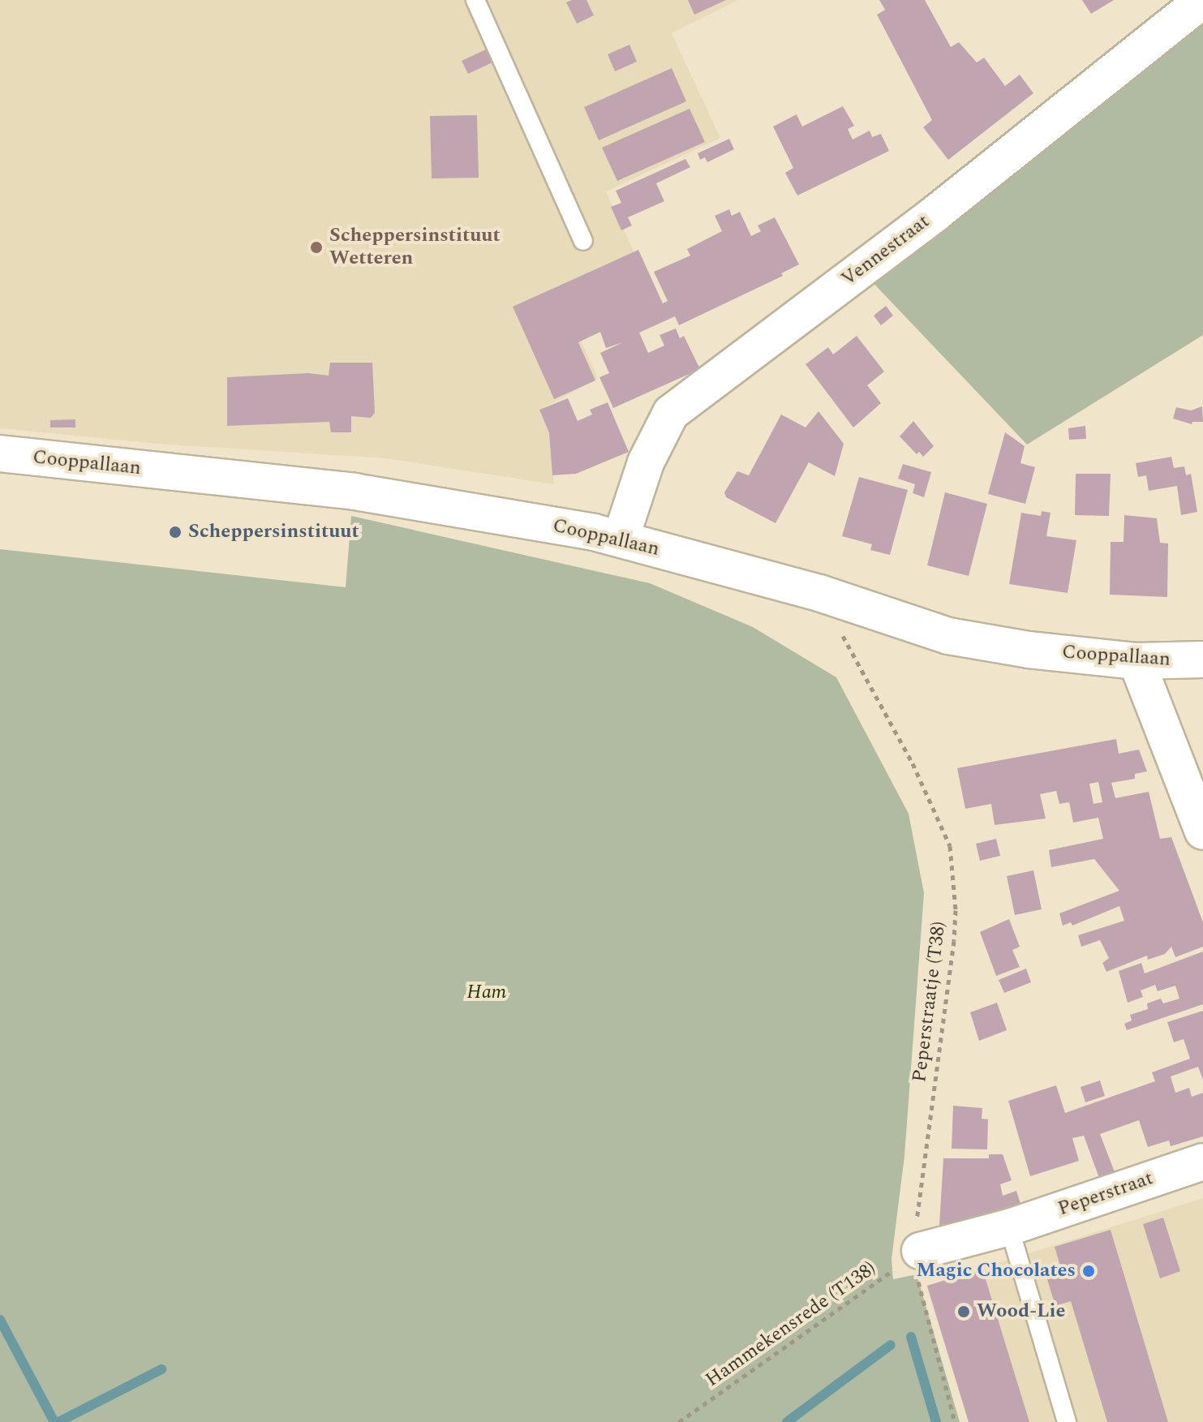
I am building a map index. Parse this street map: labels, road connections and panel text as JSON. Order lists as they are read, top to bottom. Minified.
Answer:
{"streets":{"street":["Vennestraat","Cooppallaan","Peperstraat"],"path":["Peperstraatje (T38)","Hammekensrede (T138)"]},"crossings":[["Vennestraat","Cooppallaan"],["Cooppallaan","Peperstraatje (T38)"],["Peperstraatje (T38)","Peperstraat"],["Peperstraatje (T38)","Hammekensrede (T138)"],["Peperstraat","Hammekensrede (T138)"]],"parks":["Ham"],"places":["Scheppersinstituut Wetteren","Scheppersinstituut","Magic Chocolates","Wood-Lie"]}
